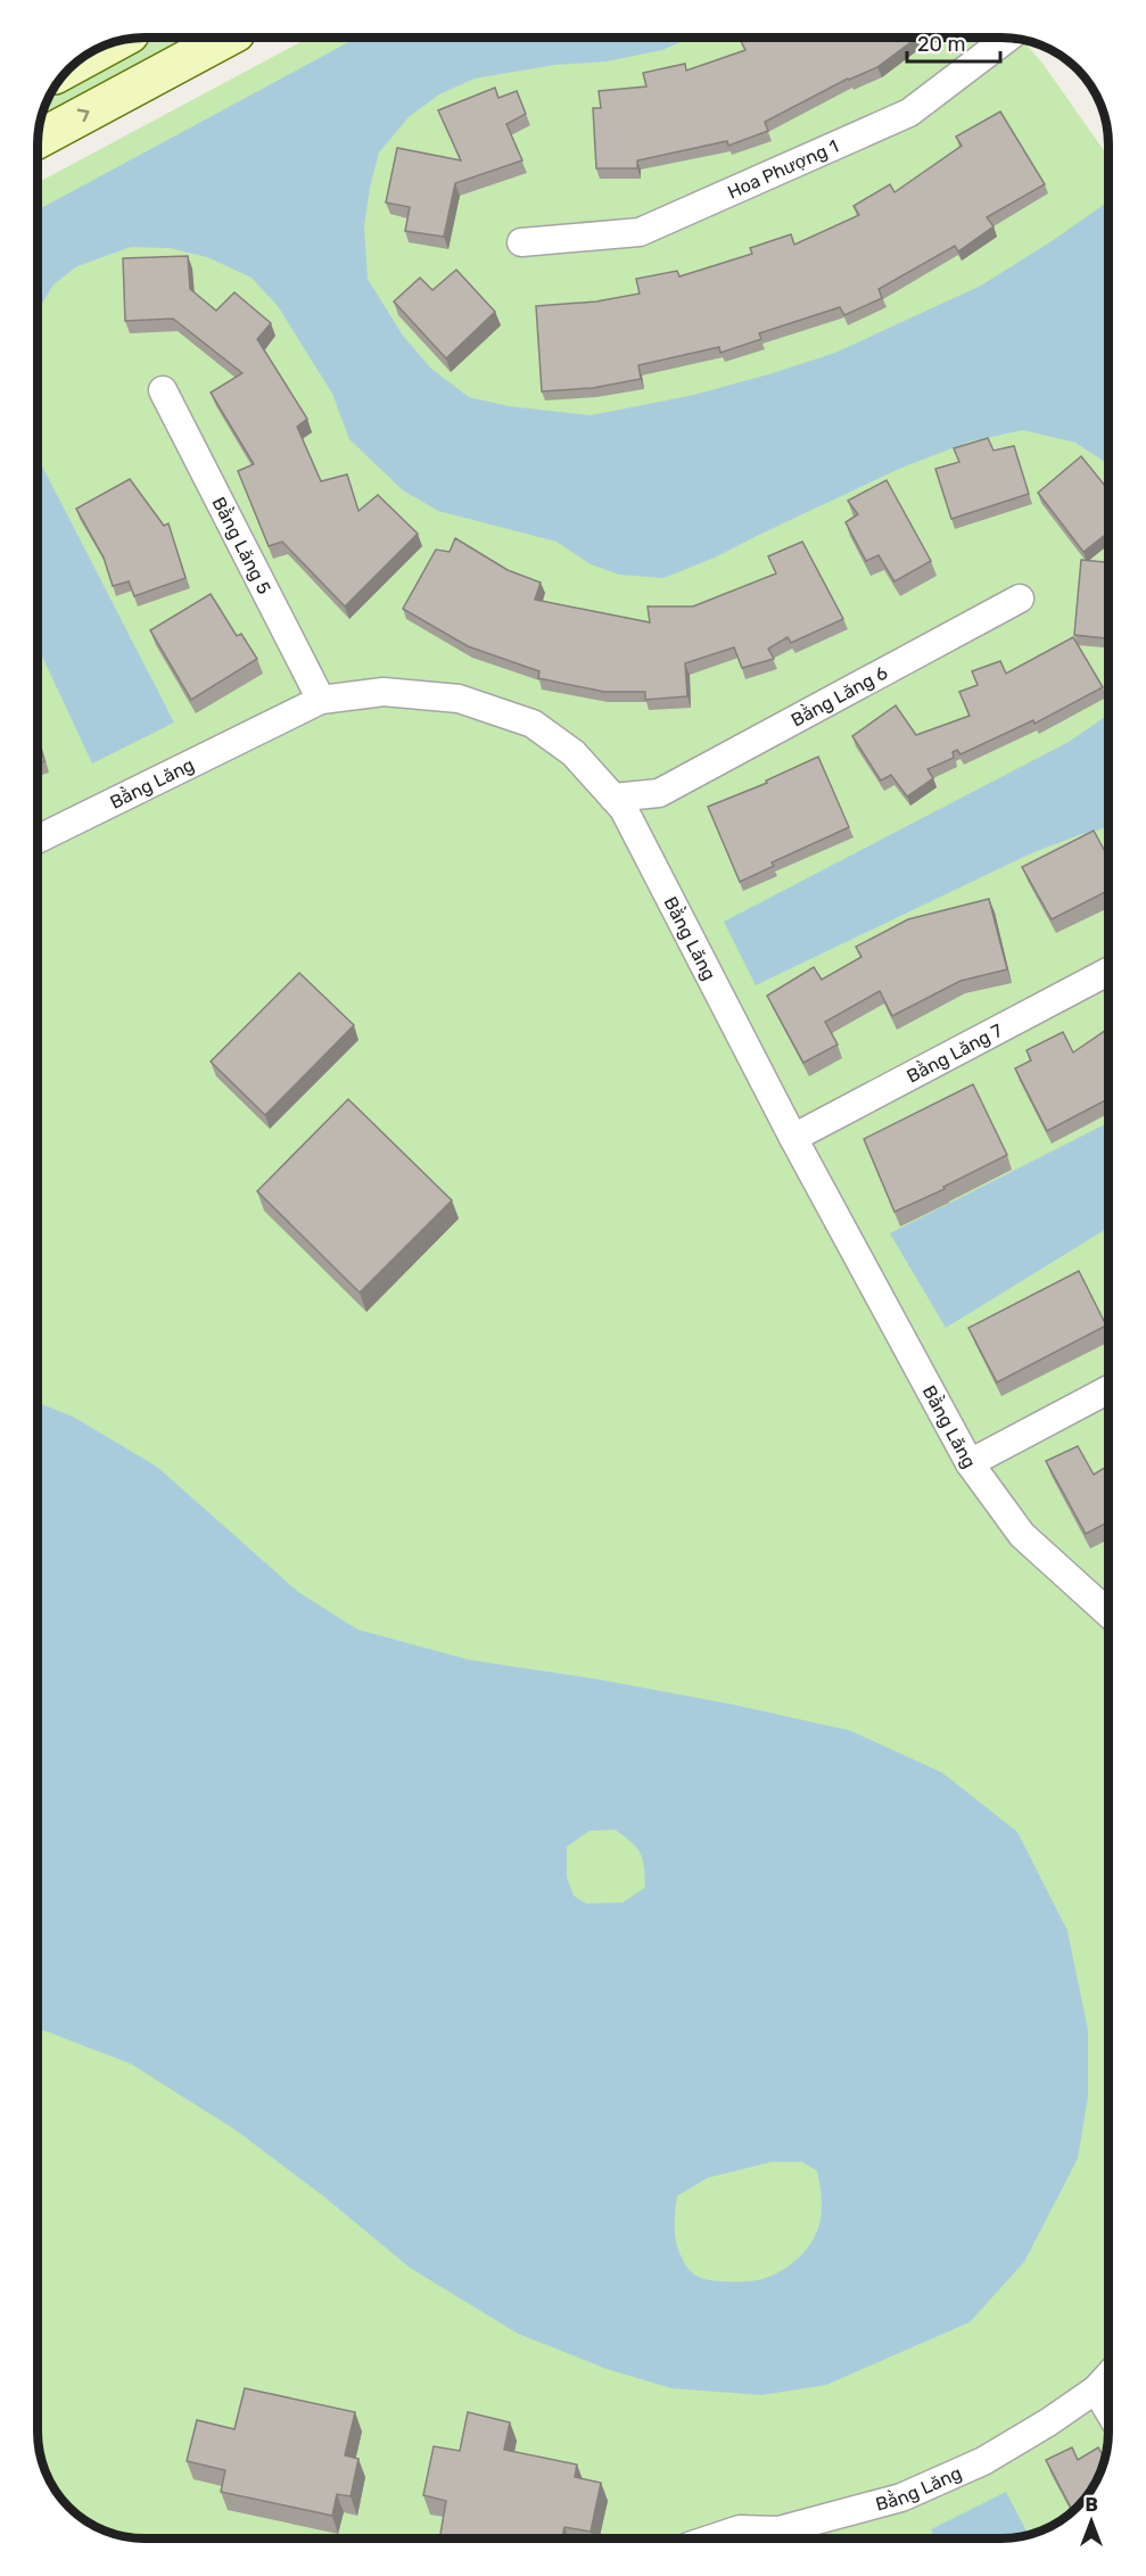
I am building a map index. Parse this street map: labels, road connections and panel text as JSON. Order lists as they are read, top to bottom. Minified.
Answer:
{"streets":{"street":["Hoa Phượng 1","Bằng Lăng 5","Bằng Lăng 6","Bằng Lăng","Bằng Lăng 7"]},"crossings":[["Bằng Lăng 5","Bằng Lăng"],["Bằng Lăng","Bằng Lăng 7"]],"scale_bar":"20 m","north":"top"}
